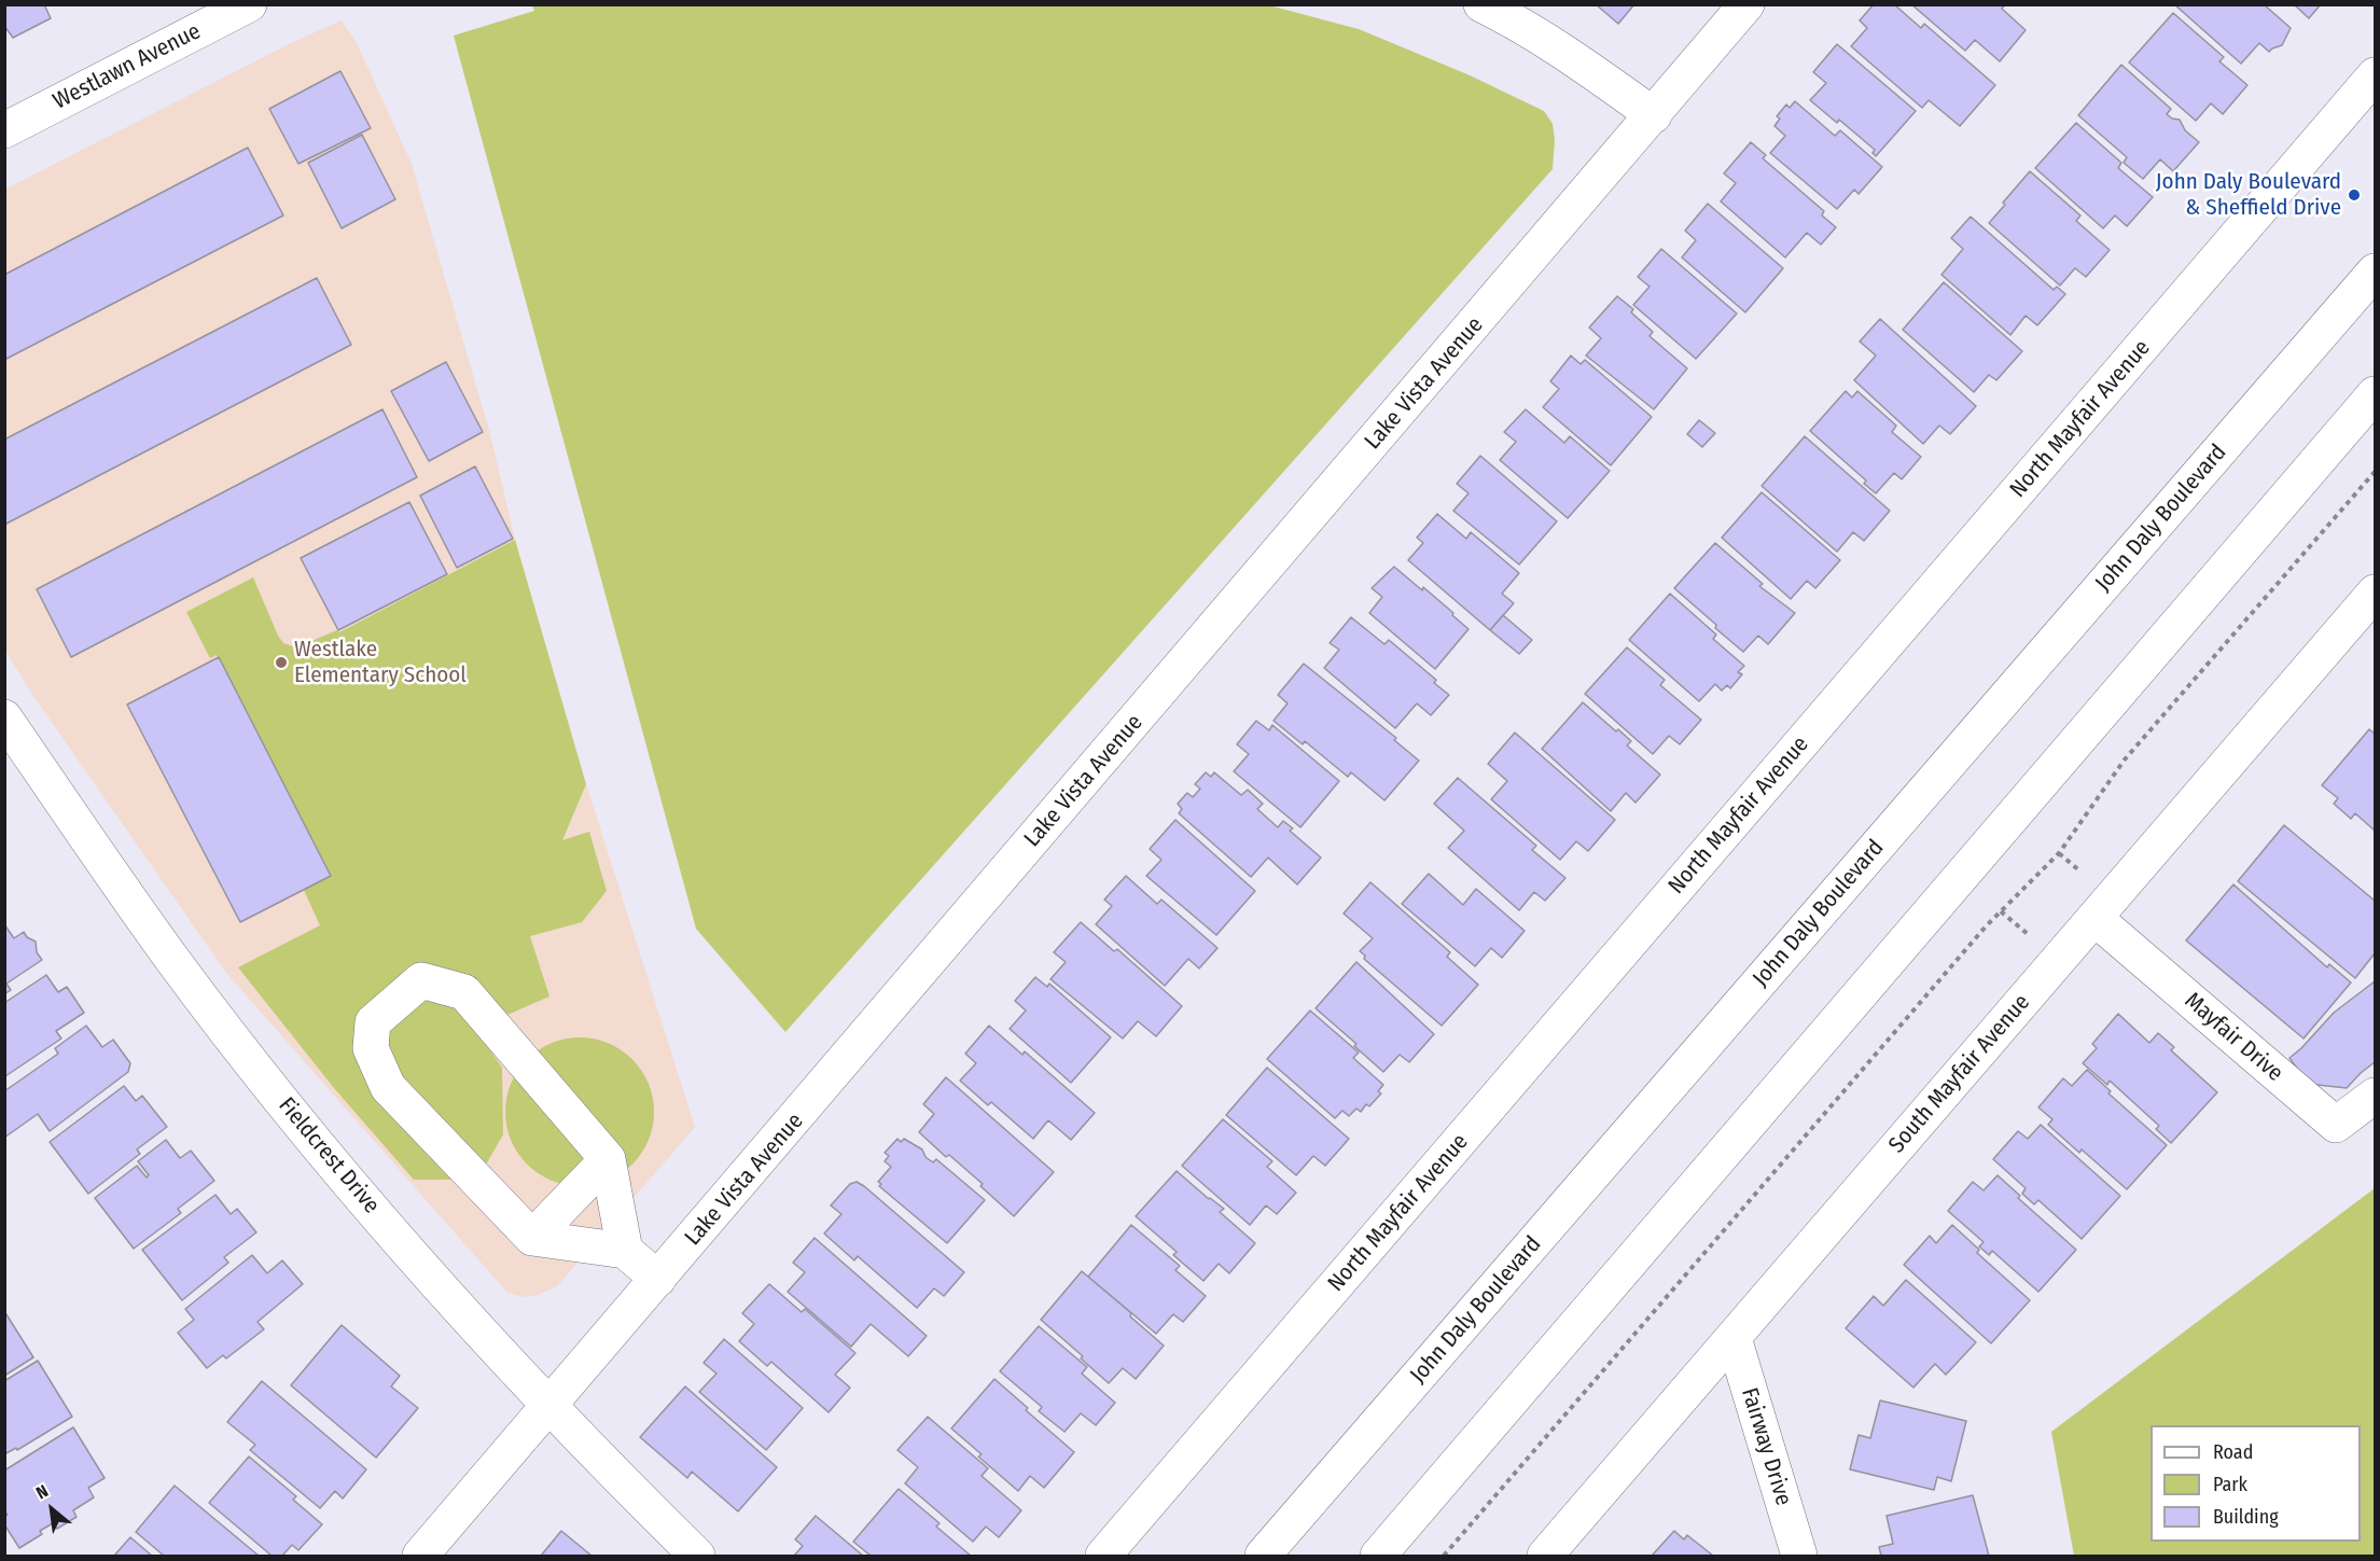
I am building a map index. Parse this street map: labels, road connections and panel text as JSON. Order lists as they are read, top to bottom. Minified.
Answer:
{"streets":{"street":["Westlawn Avenue","Lake Vista Avenue","North Mayfair Avenue","John Daly Boulevard","Mayfair Drive","South Mayfair Avenue","Fieldcrest Drive","Fairway Drive"]},"crossings":[["Lake Vista Avenue","Fieldcrest Drive"],["Mayfair Drive","South Mayfair Avenue"],["South Mayfair Avenue","Fairway Drive"]],"places":["John Daly Boulevard & Sheffield Drive","Westlake Elementary School"],"legend":["Road","Park","Building"],"north":"top left"}
